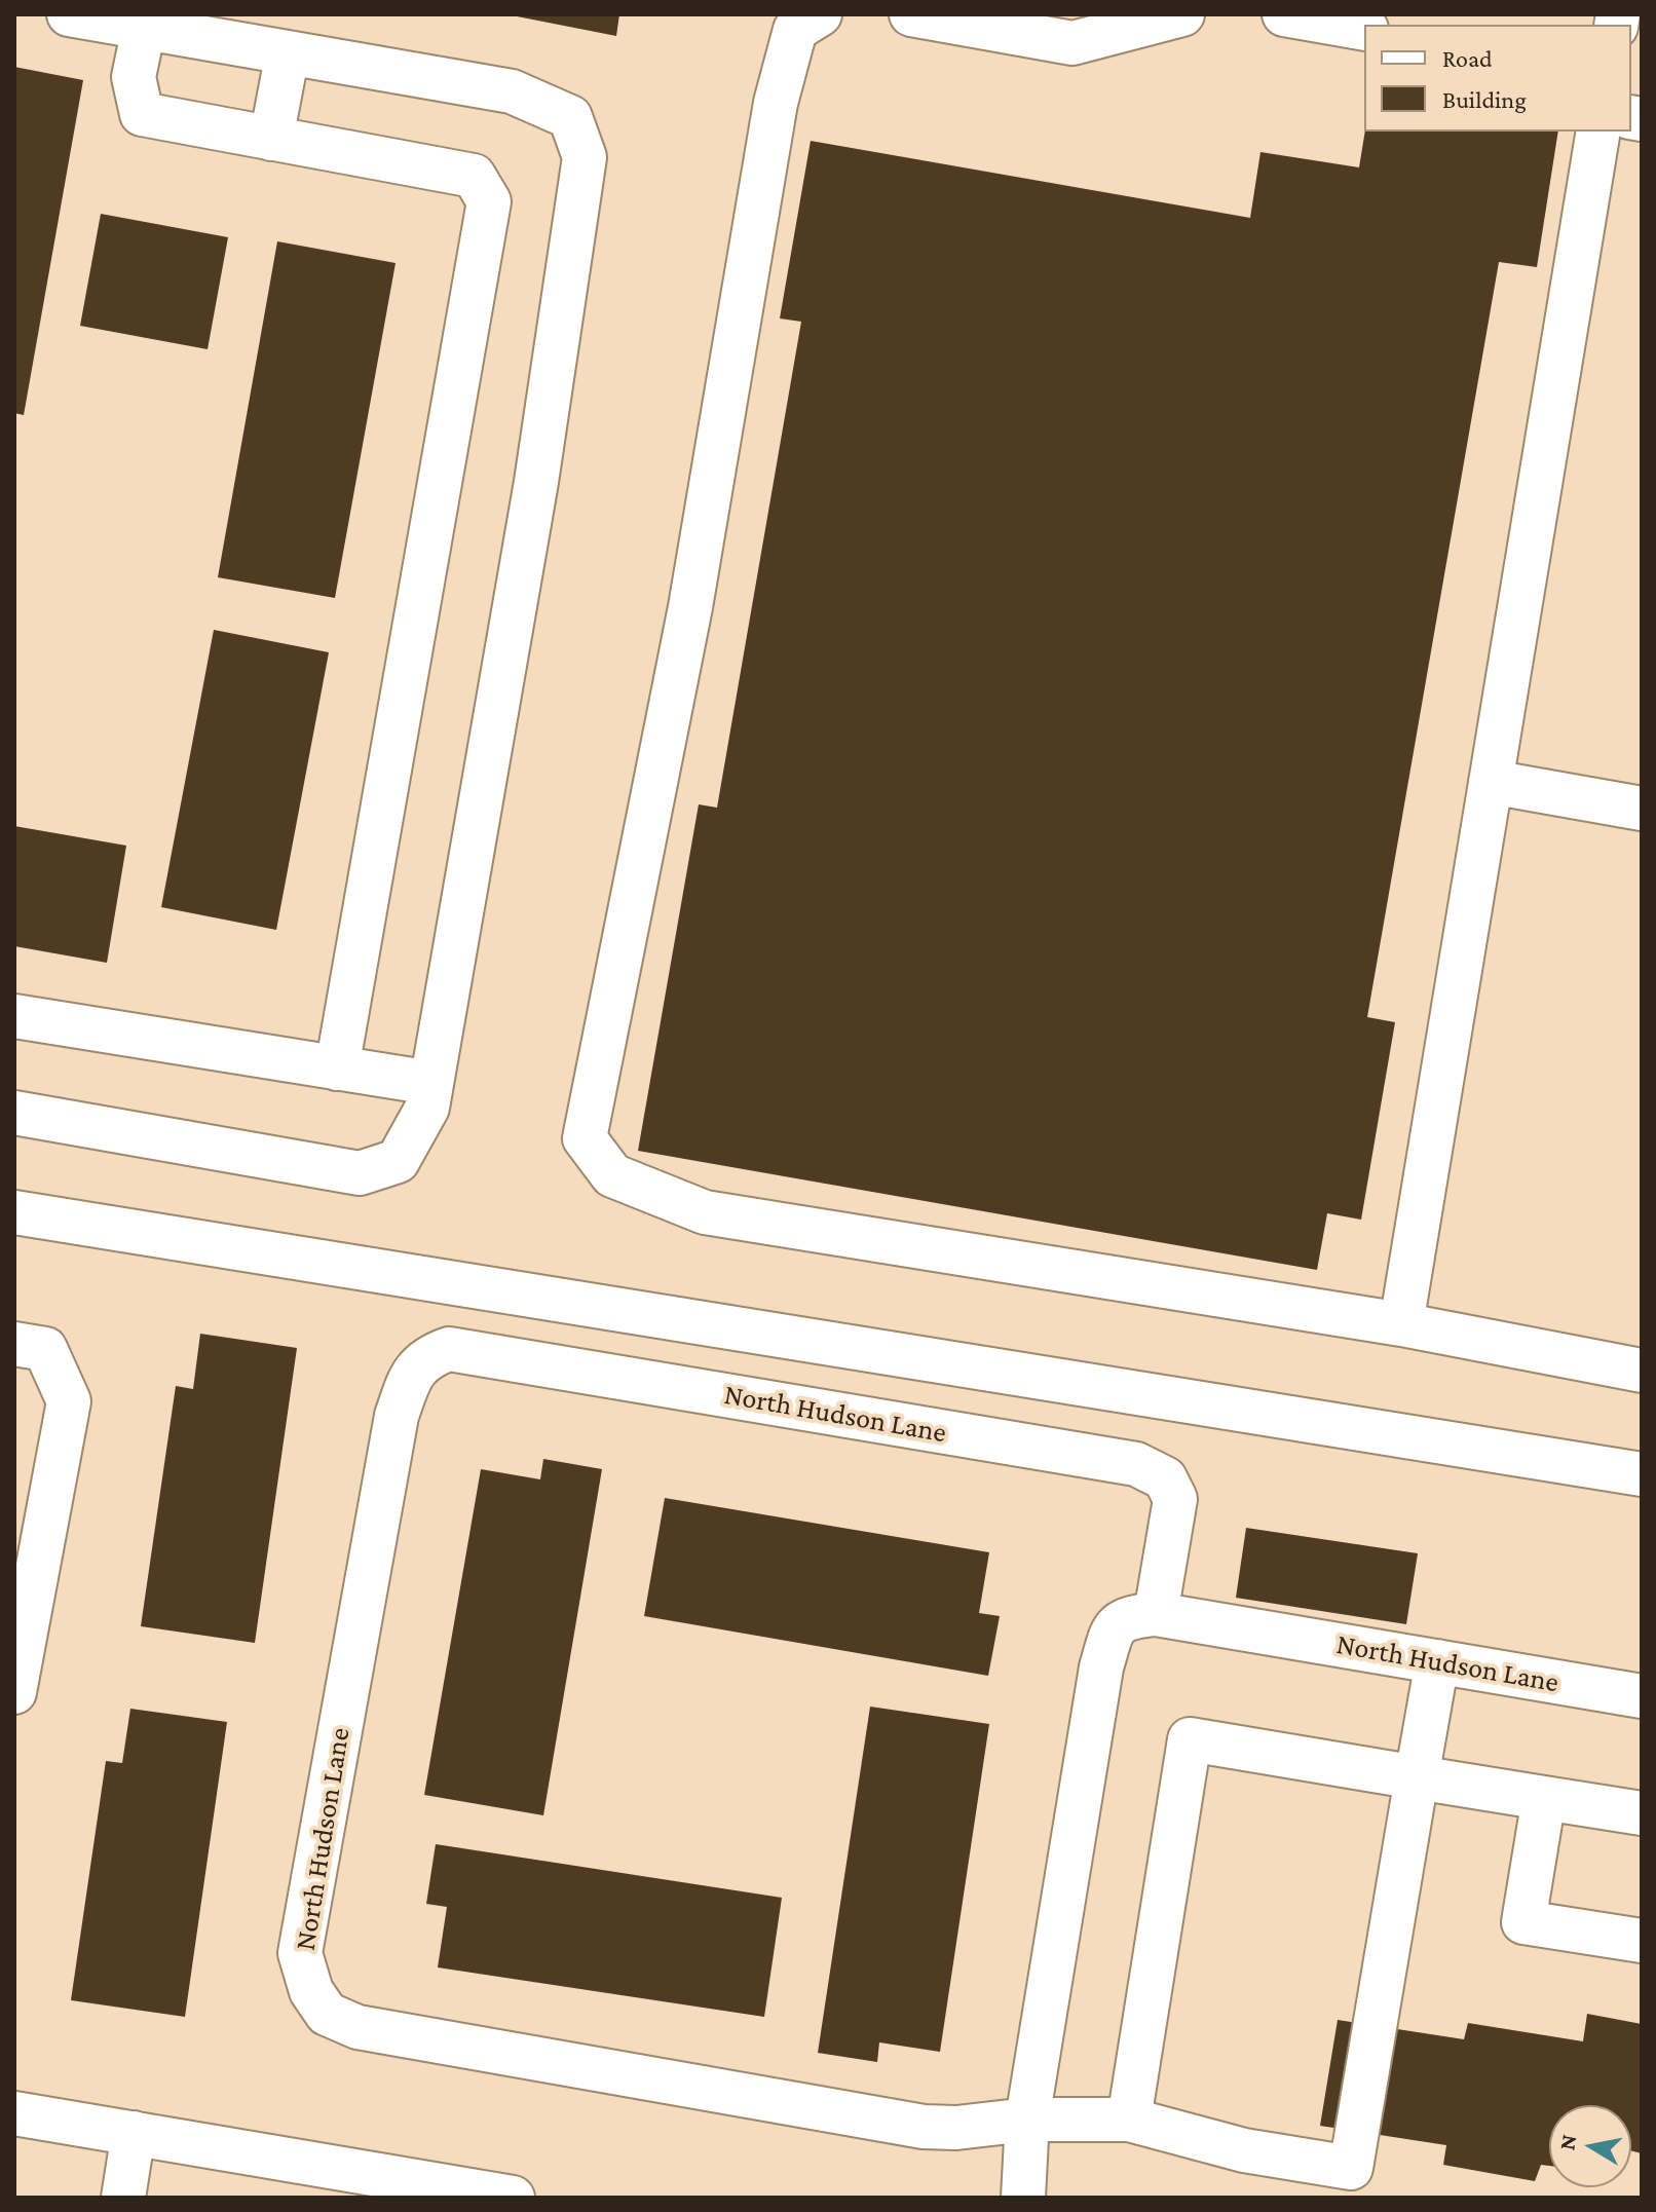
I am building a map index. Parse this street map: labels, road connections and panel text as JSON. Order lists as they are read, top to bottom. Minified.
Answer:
{"streets":{"lane":["North Hudson Lane"]},"legend":["Road","Building"],"north":"left"}
